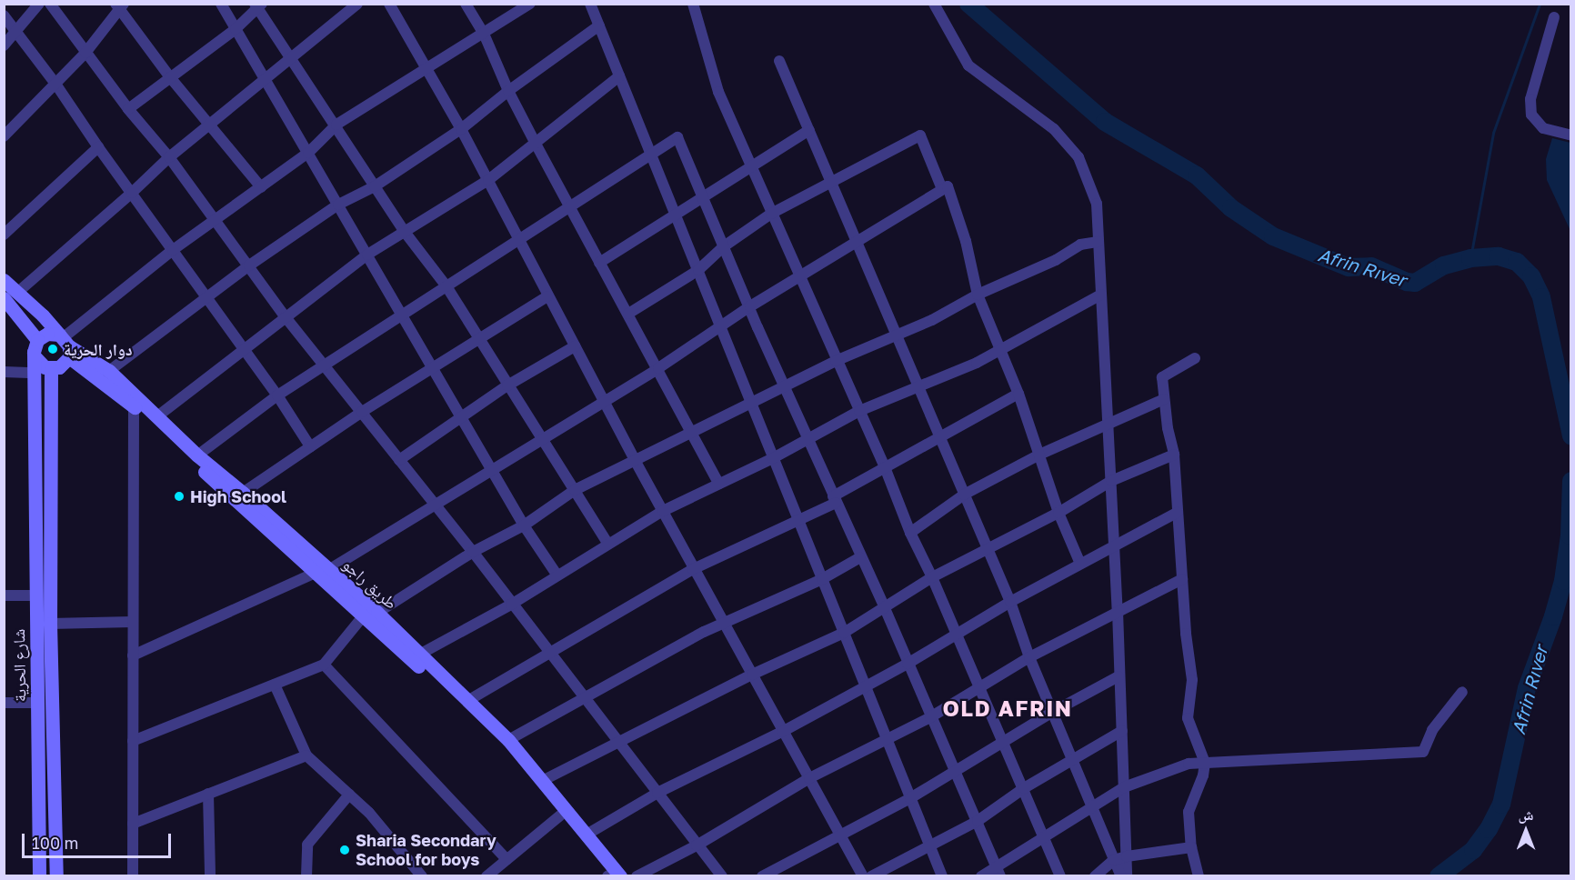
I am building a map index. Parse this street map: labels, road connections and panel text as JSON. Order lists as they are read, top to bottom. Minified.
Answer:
{"streets":{"main road":["طريق راجو","شارع الحرية"]},"crossings":[["طريق راجو","شارع الحرية"]],"districts":["OLD AFRIN"],"water":["Afrin Rıver"],"places":["دوار الحرية","High School","Sharia Secondary School for boys"],"scale_bar":"100 m","north":"top"}
